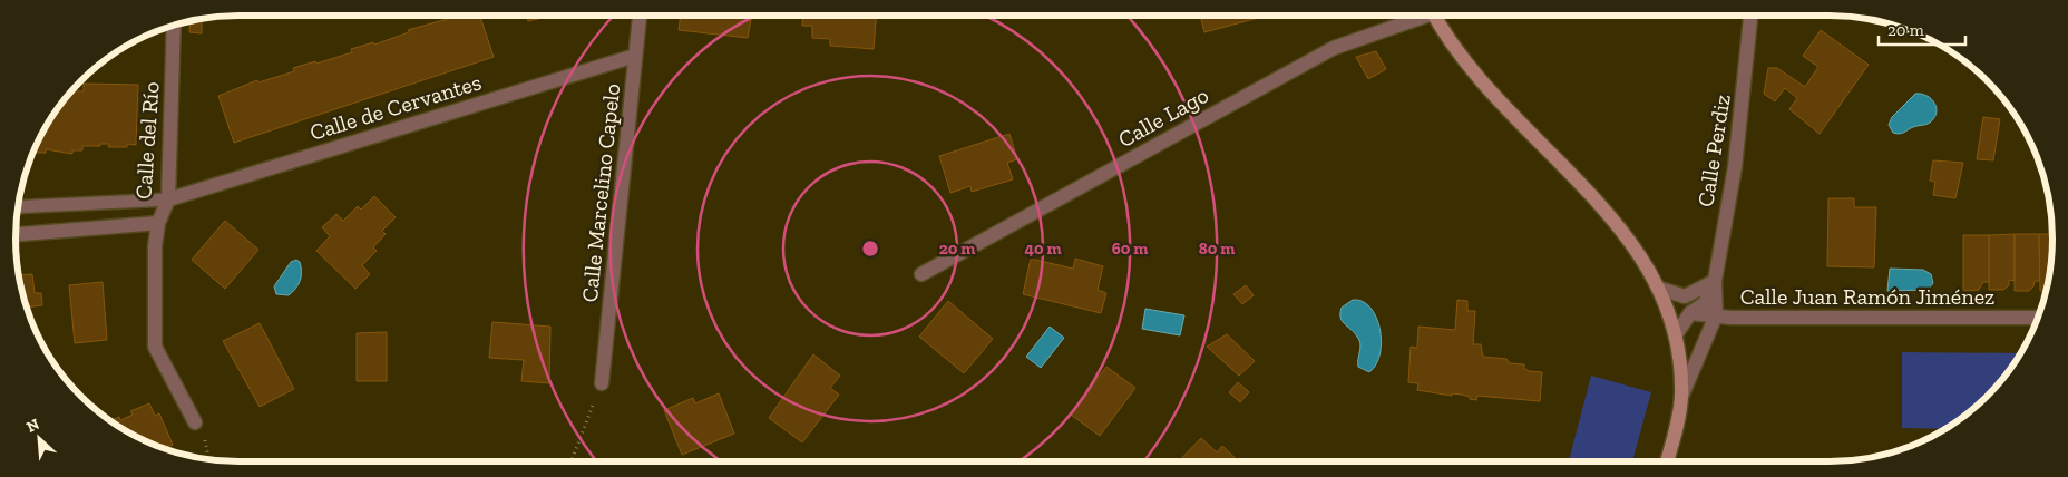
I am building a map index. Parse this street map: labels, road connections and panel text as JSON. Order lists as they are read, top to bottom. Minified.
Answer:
{"streets":{"street":["Calle de Cervantes","Calle Lago","Calle del Río","Calle Perdiz","Calle Marcelino Capelo","Calle Juan Ramón Jiménez"]},"crossings":[["Calle de Cervantes","Calle del Río"],["Calle de Cervantes","Calle Marcelino Capelo"],["Calle Perdiz","Calle Juan Ramón Jiménez"]],"scale_bar":"20 m","north":"top left","rings":["20 m","40 m","60 m","80 m"]}
